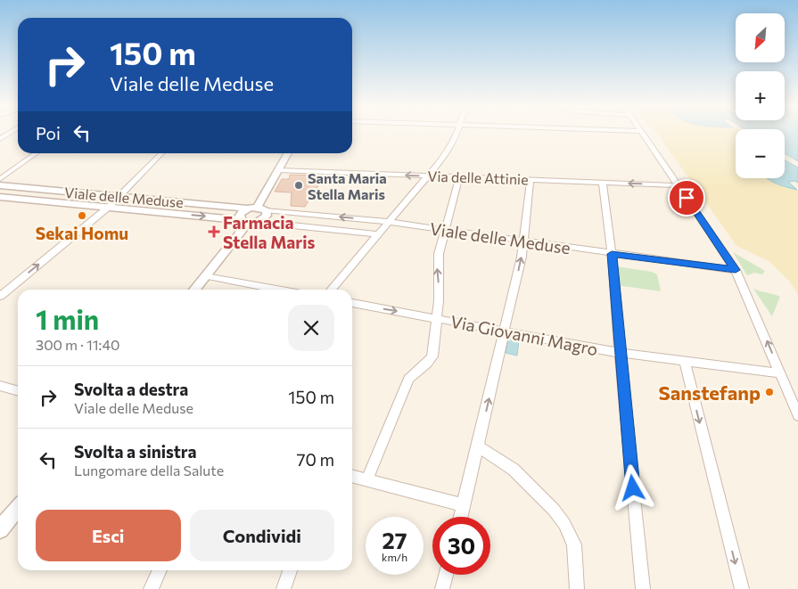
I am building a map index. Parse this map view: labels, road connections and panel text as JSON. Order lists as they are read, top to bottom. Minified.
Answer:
{"streets":{"street":["Via delle Attinie","Viale delle Meduse","Via Giovanni Magro"]},"one_way":["Via delle Attinie"],"places":{"other":["Santa Maria Stella Maris","Sekai Homu","Sanstefanp"],"health":["Farmacia Stella Maris"]},"north":"bottom left","page":{"map_buttons":["+","−"],"turn":["150 m","Viale delle Meduse"],"then":"Poi","heading":["1 min","300 m · 11:40"],"list":[{"name":"Svolta a destra","note":"Viale delle Meduse","value":"150 m"},{"name":"Svolta a sinistra","note":"Lungomare della Salute","value":"70 m"}],"buttons":["Esci","Condividi"],"speed":"27 km/h","limit":"30"}}
